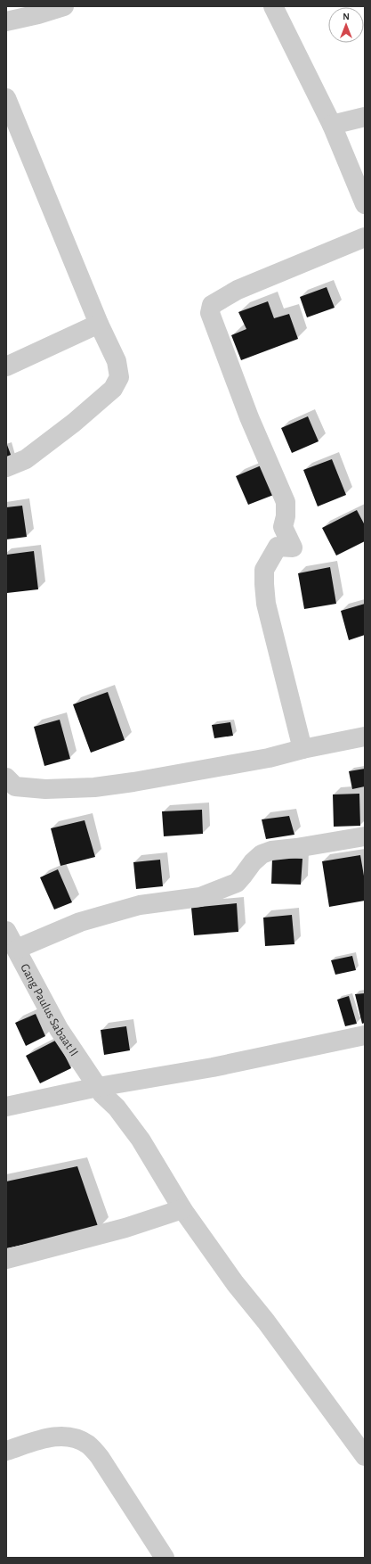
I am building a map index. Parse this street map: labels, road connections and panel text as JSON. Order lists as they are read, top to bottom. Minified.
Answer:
{"streets":{"street":["Gang Paulus Sabaat II"]},"north":"top"}
